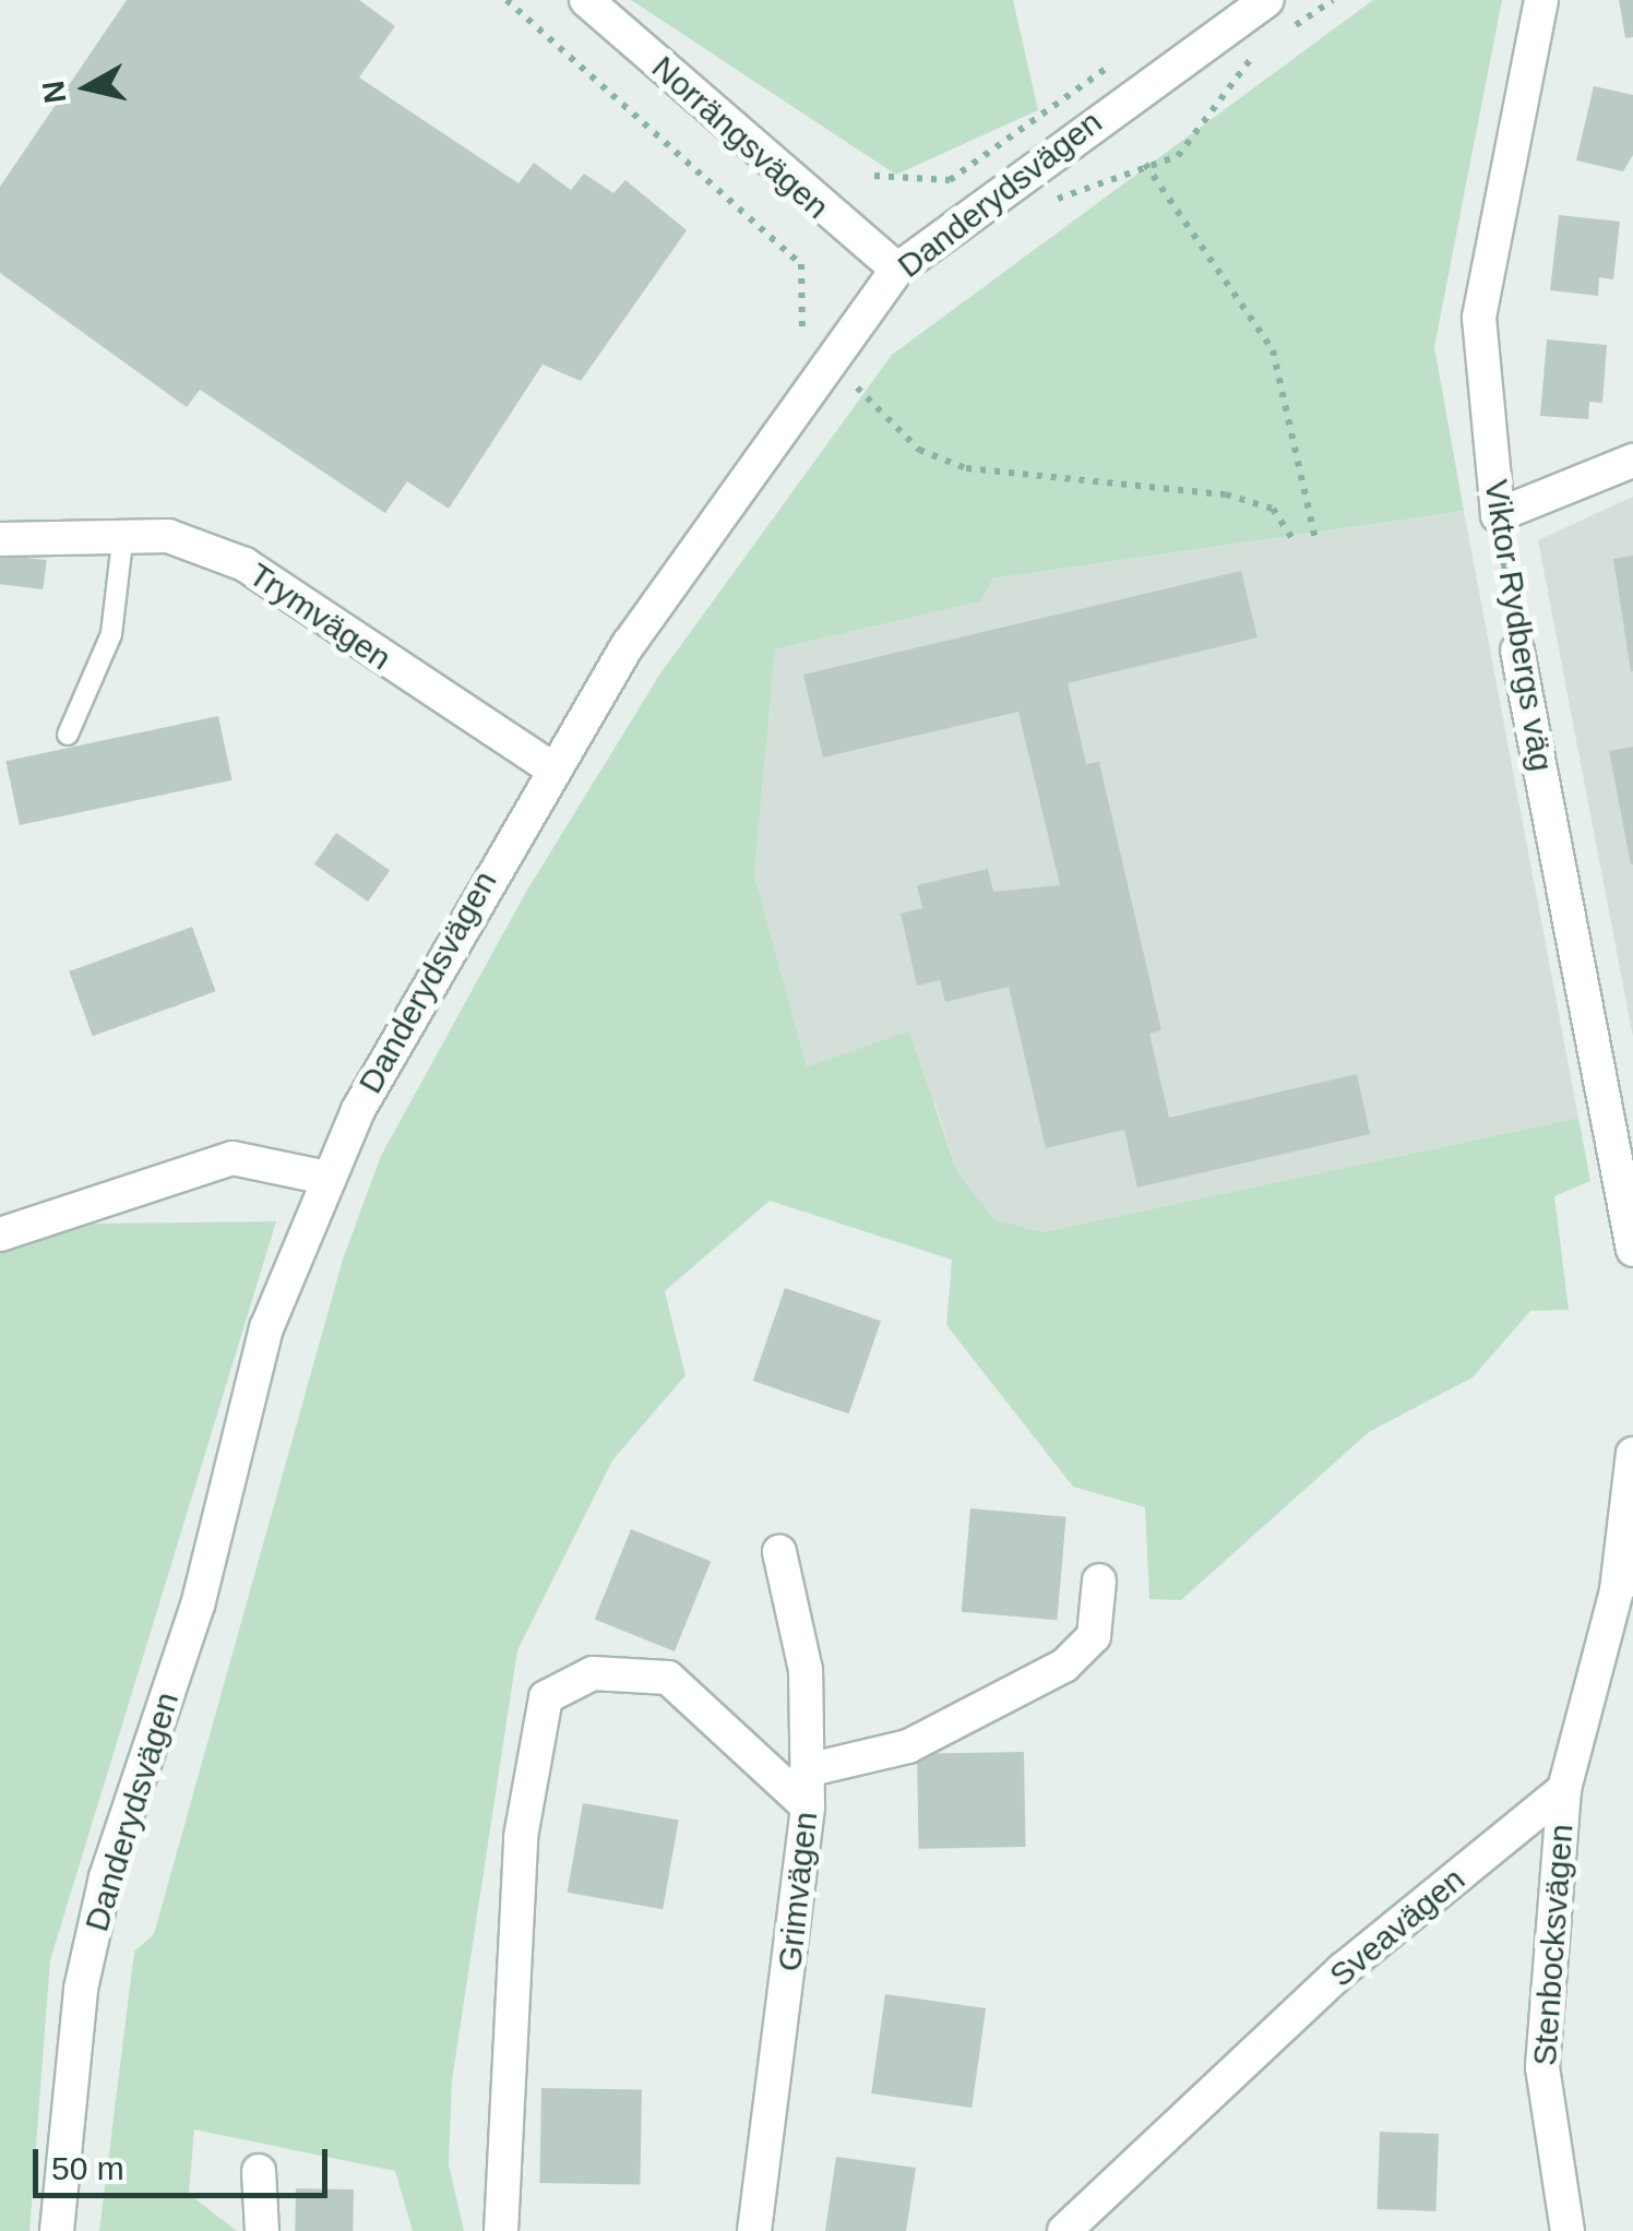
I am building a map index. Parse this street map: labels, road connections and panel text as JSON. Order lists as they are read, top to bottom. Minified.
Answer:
{"streets":{"street":["Norrängsvägen","Danderydsvägen","Trymvägen","Viktor Rydbergs väg","Grimvägen","Sveavägen","Stenbocksvägen"]},"crossings":[["Norrängsvägen","Danderydsvägen"],["Danderydsvägen","Trymvägen"],["Sveavägen","Stenbocksvägen"]],"scale_bar":"50 m","north":"left"}
